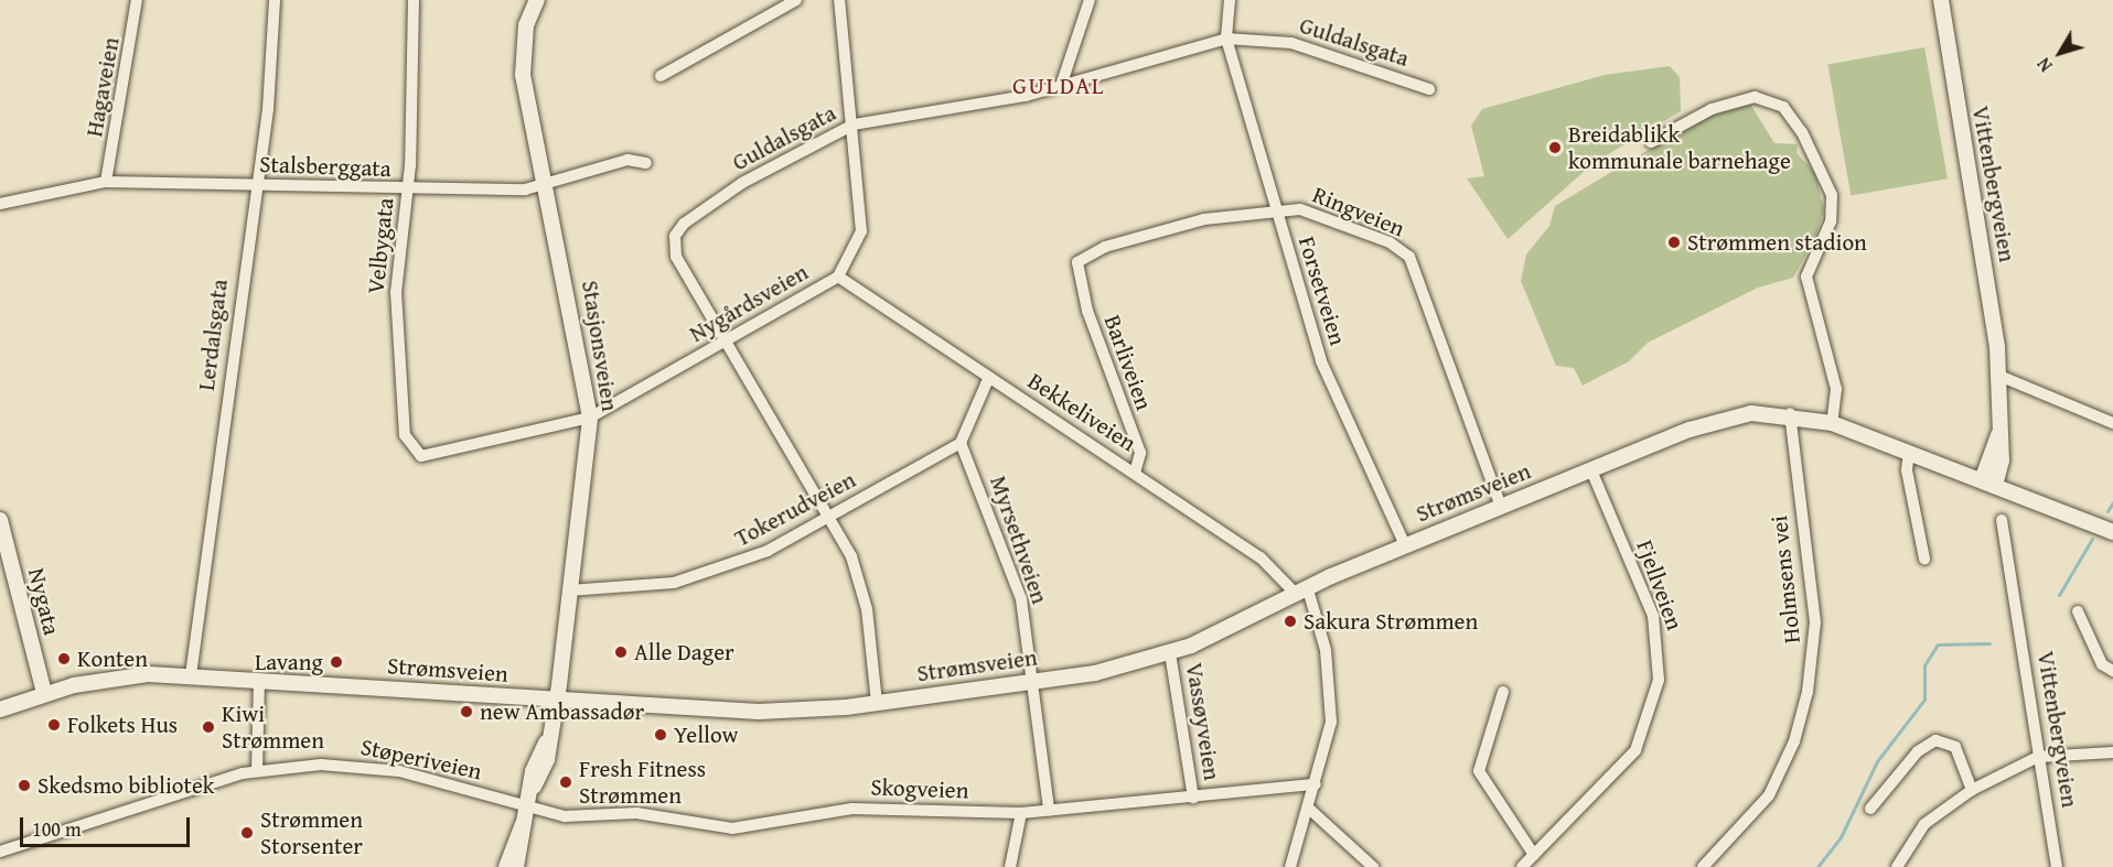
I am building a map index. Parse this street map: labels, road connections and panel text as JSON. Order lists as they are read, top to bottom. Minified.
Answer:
{"streets":{"main road":["Vittenbergveien","Stasjonsveien","Strømsveien","Nygata"],"street":["Guldalsgata","Hagaveien","Stalsberggata","Ringveien","Velbygata","Forsetveien","Nygårdsveien","Lerdalsgata","Barliveien","Bekkeliveien","Tokerudveien","Myrsethveien","Holmsens vei","Fjellveien","Vassøyveien","Støperiveien","Skogveien"]},"crossings":[["Guldalsgata","Forsetveien"],["Guldalsgata","Nygårdsveien"],["Guldalsgata","Strømsveien"],["Guldalsgata","Tokerudveien"],["Hagaveien","Stalsberggata"],["Stalsberggata","Velbygata"],["Stalsberggata","Lerdalsgata"],["Stalsberggata","Stasjonsveien"],["Vittenbergveien","Strømsveien"],["Ringveien","Forsetveien"],["Ringveien","Barliveien"],["Ringveien","Strømsveien"],["Velbygata","Nygårdsveien"],["Forsetveien","Strømsveien"],["Nygårdsveien","Stasjonsveien"],["Nygårdsveien","Bekkeliveien"],["Lerdalsgata","Strømsveien"],["Stasjonsveien","Strømsveien"],["Stasjonsveien","Tokerudveien"],["Stasjonsveien","Støperiveien"],["Stasjonsveien","Skogveien"],["Barliveien","Bekkeliveien"],["Bekkeliveien","Strømsveien"],["Strømsveien","Myrsethveien"],["Strømsveien","Holmsens vei"],["Strømsveien","Fjellveien"],["Strømsveien","Nygata"],["Strømsveien","Vassøyveien"],["Tokerudveien","Myrsethveien"],["Myrsethveien","Skogveien"],["Vassøyveien","Skogveien"],["Støperiveien","Skogveien"]],"districts":["GULDAL"],"places":["Breidablikk kommunale barnehage","Strømmen stadion","Sakura Strømmen","Alle Dager","Konten","Lavang","new Ambassadør","Folkets Hus","Kiwi Strømmen","Yellow","Fresh Fitness Strømmen","Skedsmo bibliotek","Strømmen Storsenter"],"scale_bar":"100 m","north":"bottom left"}
